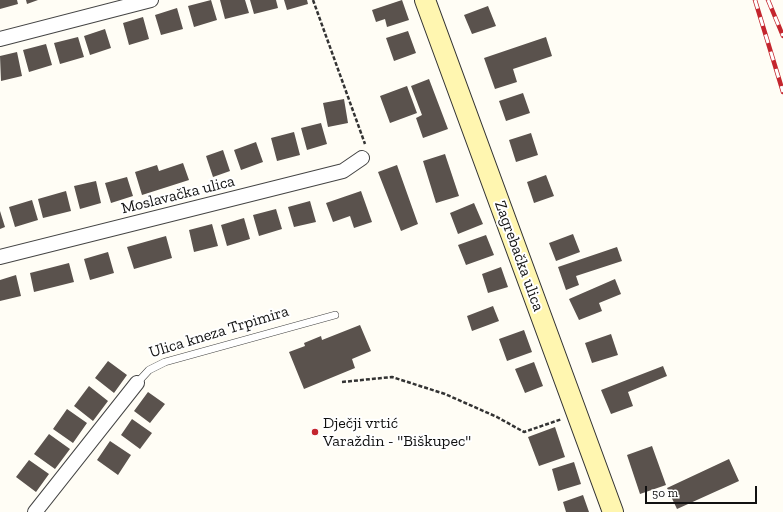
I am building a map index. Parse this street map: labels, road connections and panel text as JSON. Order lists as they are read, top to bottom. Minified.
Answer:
{"streets":{"main road":["Zagrebačka ulica"],"street":["Moslavačka ulica","Ulica kneza Trpimira"]},"places":["Dječji vrtić Varaždin - \"Biškupec\""],"scale_bar":"50 m"}
